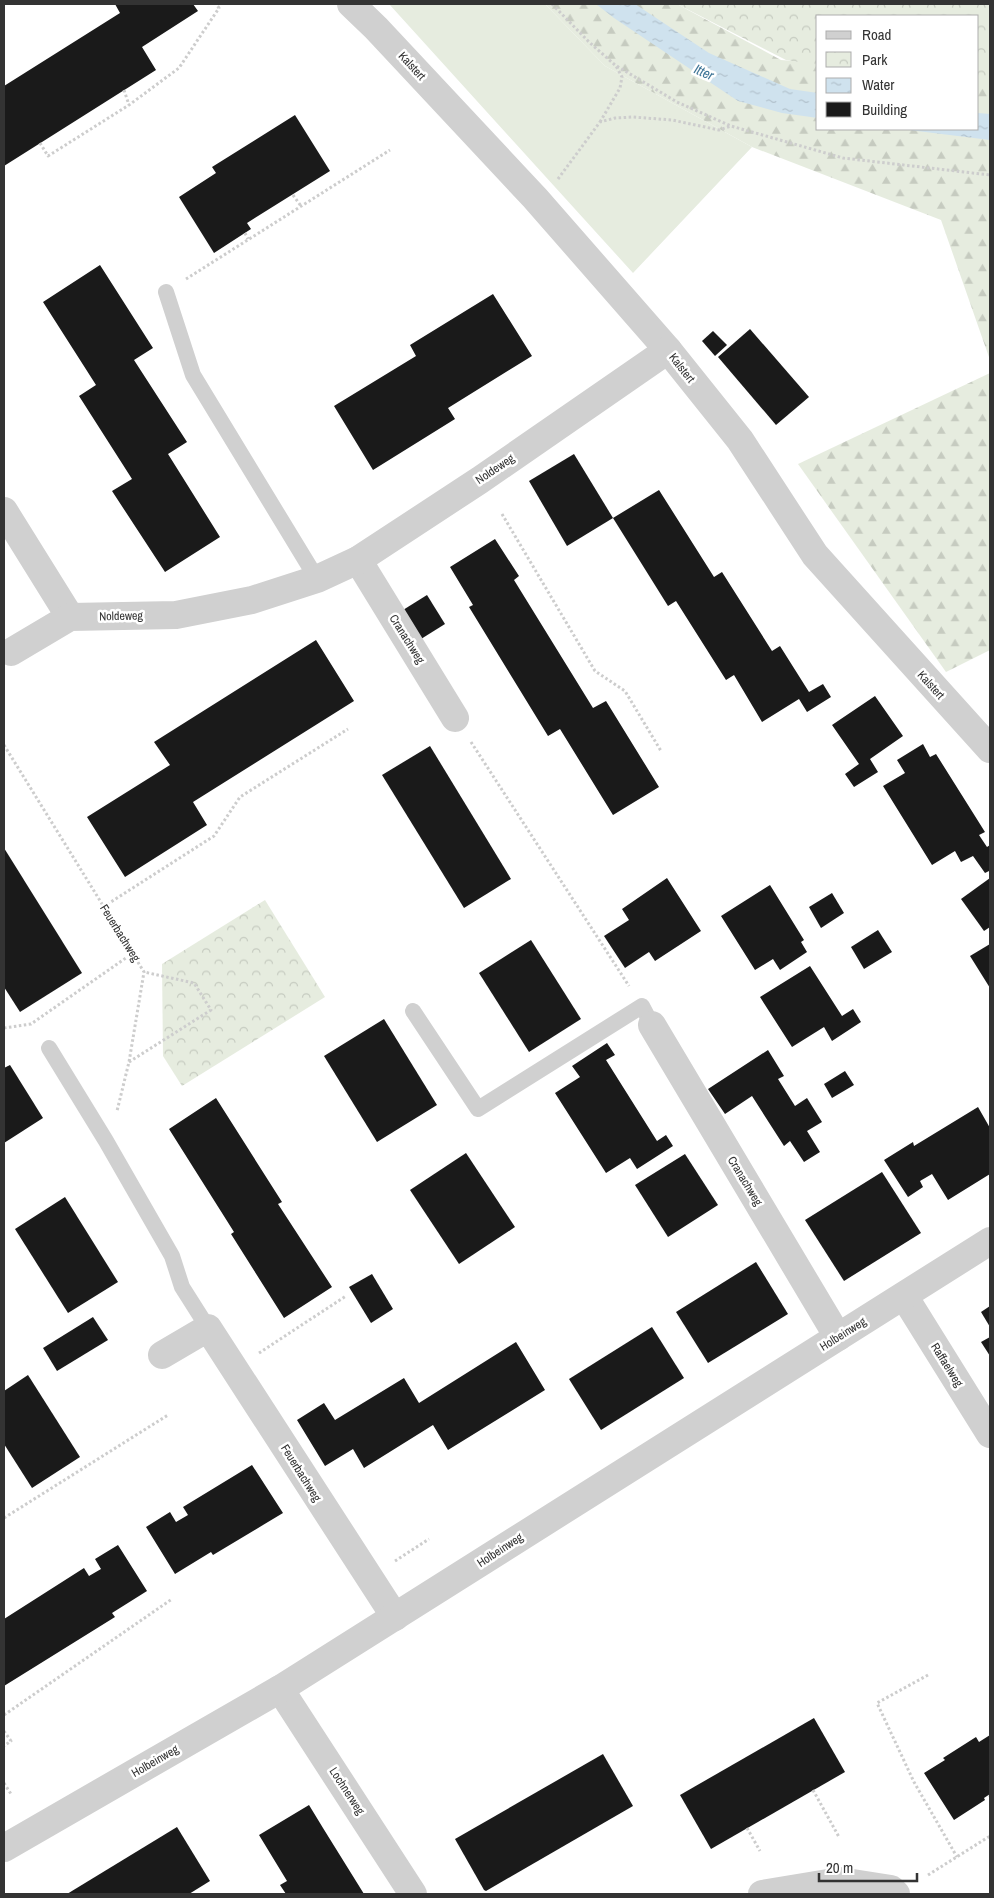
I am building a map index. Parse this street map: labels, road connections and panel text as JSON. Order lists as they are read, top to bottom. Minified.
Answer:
{"streets":{"street":["Kalstert","Noldeweg","Cranachweg","Feuerbachweg","Holbeinweg","Raffaelweg","Lochnerweg"]},"crossings":[["Kalstert","Noldeweg"],["Noldeweg","Cranachweg"],["Cranachweg","Holbeinweg"],["Feuerbachweg","Holbeinweg"],["Holbeinweg","Raffaelweg"],["Holbeinweg","Lochnerweg"]],"water":["Itter"],"legend":["Road","Park","Water","Building"],"scale_bar":"20 m"}
